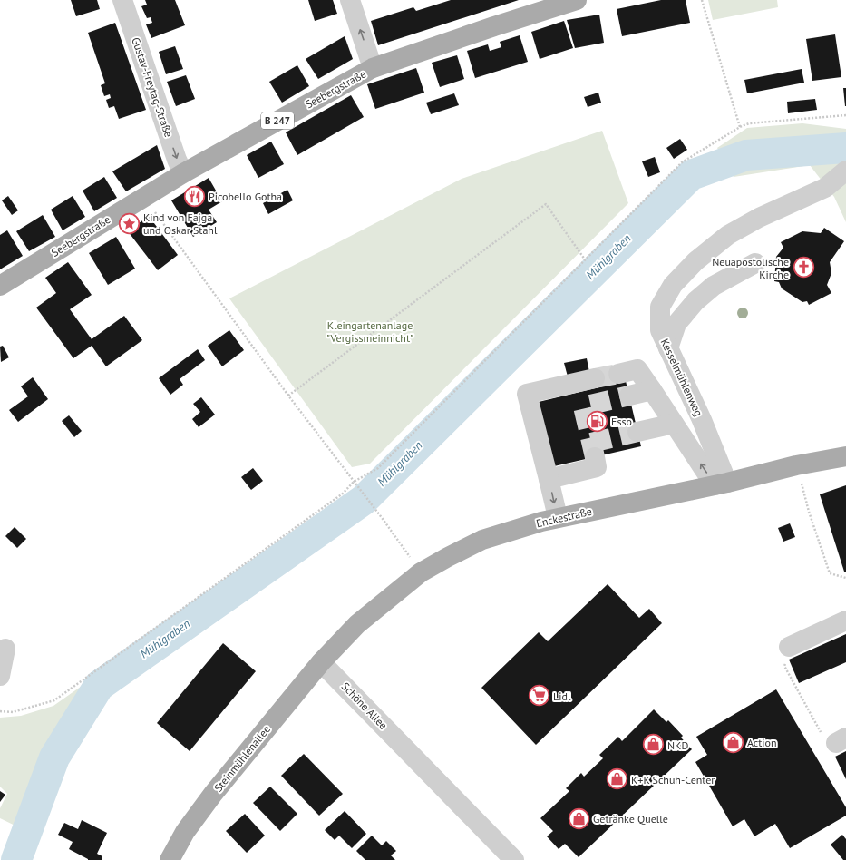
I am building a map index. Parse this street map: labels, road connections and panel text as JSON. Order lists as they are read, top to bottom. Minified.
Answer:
{"streets":{"main road":["Seebergstraße","B 247","Enckestraße","Steinmühlenallee"],"street":["Gustav-Freytag-Straße","Kesselmühlenweg","Schöne Allee"]},"crossings":[["Gustav-Freytag-Straße","Seebergstraße"],["Kesselmühlenweg","Enckestraße"],["Enckestraße","Schöne Allee"],["Enckestraße","Steinmühlenallee"],["Schöne Allee","Steinmühlenallee"]],"one_way":["Gustav-Freytag-Straße"],"water":["Mühlgraben"],"parks":["Kleingartenanlage \"Vergissmeinnicht\""],"places":{"restaurant":["Picobello Gotha"],"place":["Kind von Fajga und Oskar Stahl"],"church":["Neuapostolische Kirche"],"fuel station":["Esso"],"supermarket":["Lidl"],"shop":["Action","NKD","K+K Schuh-Center","Getränke Quelle"]}}
